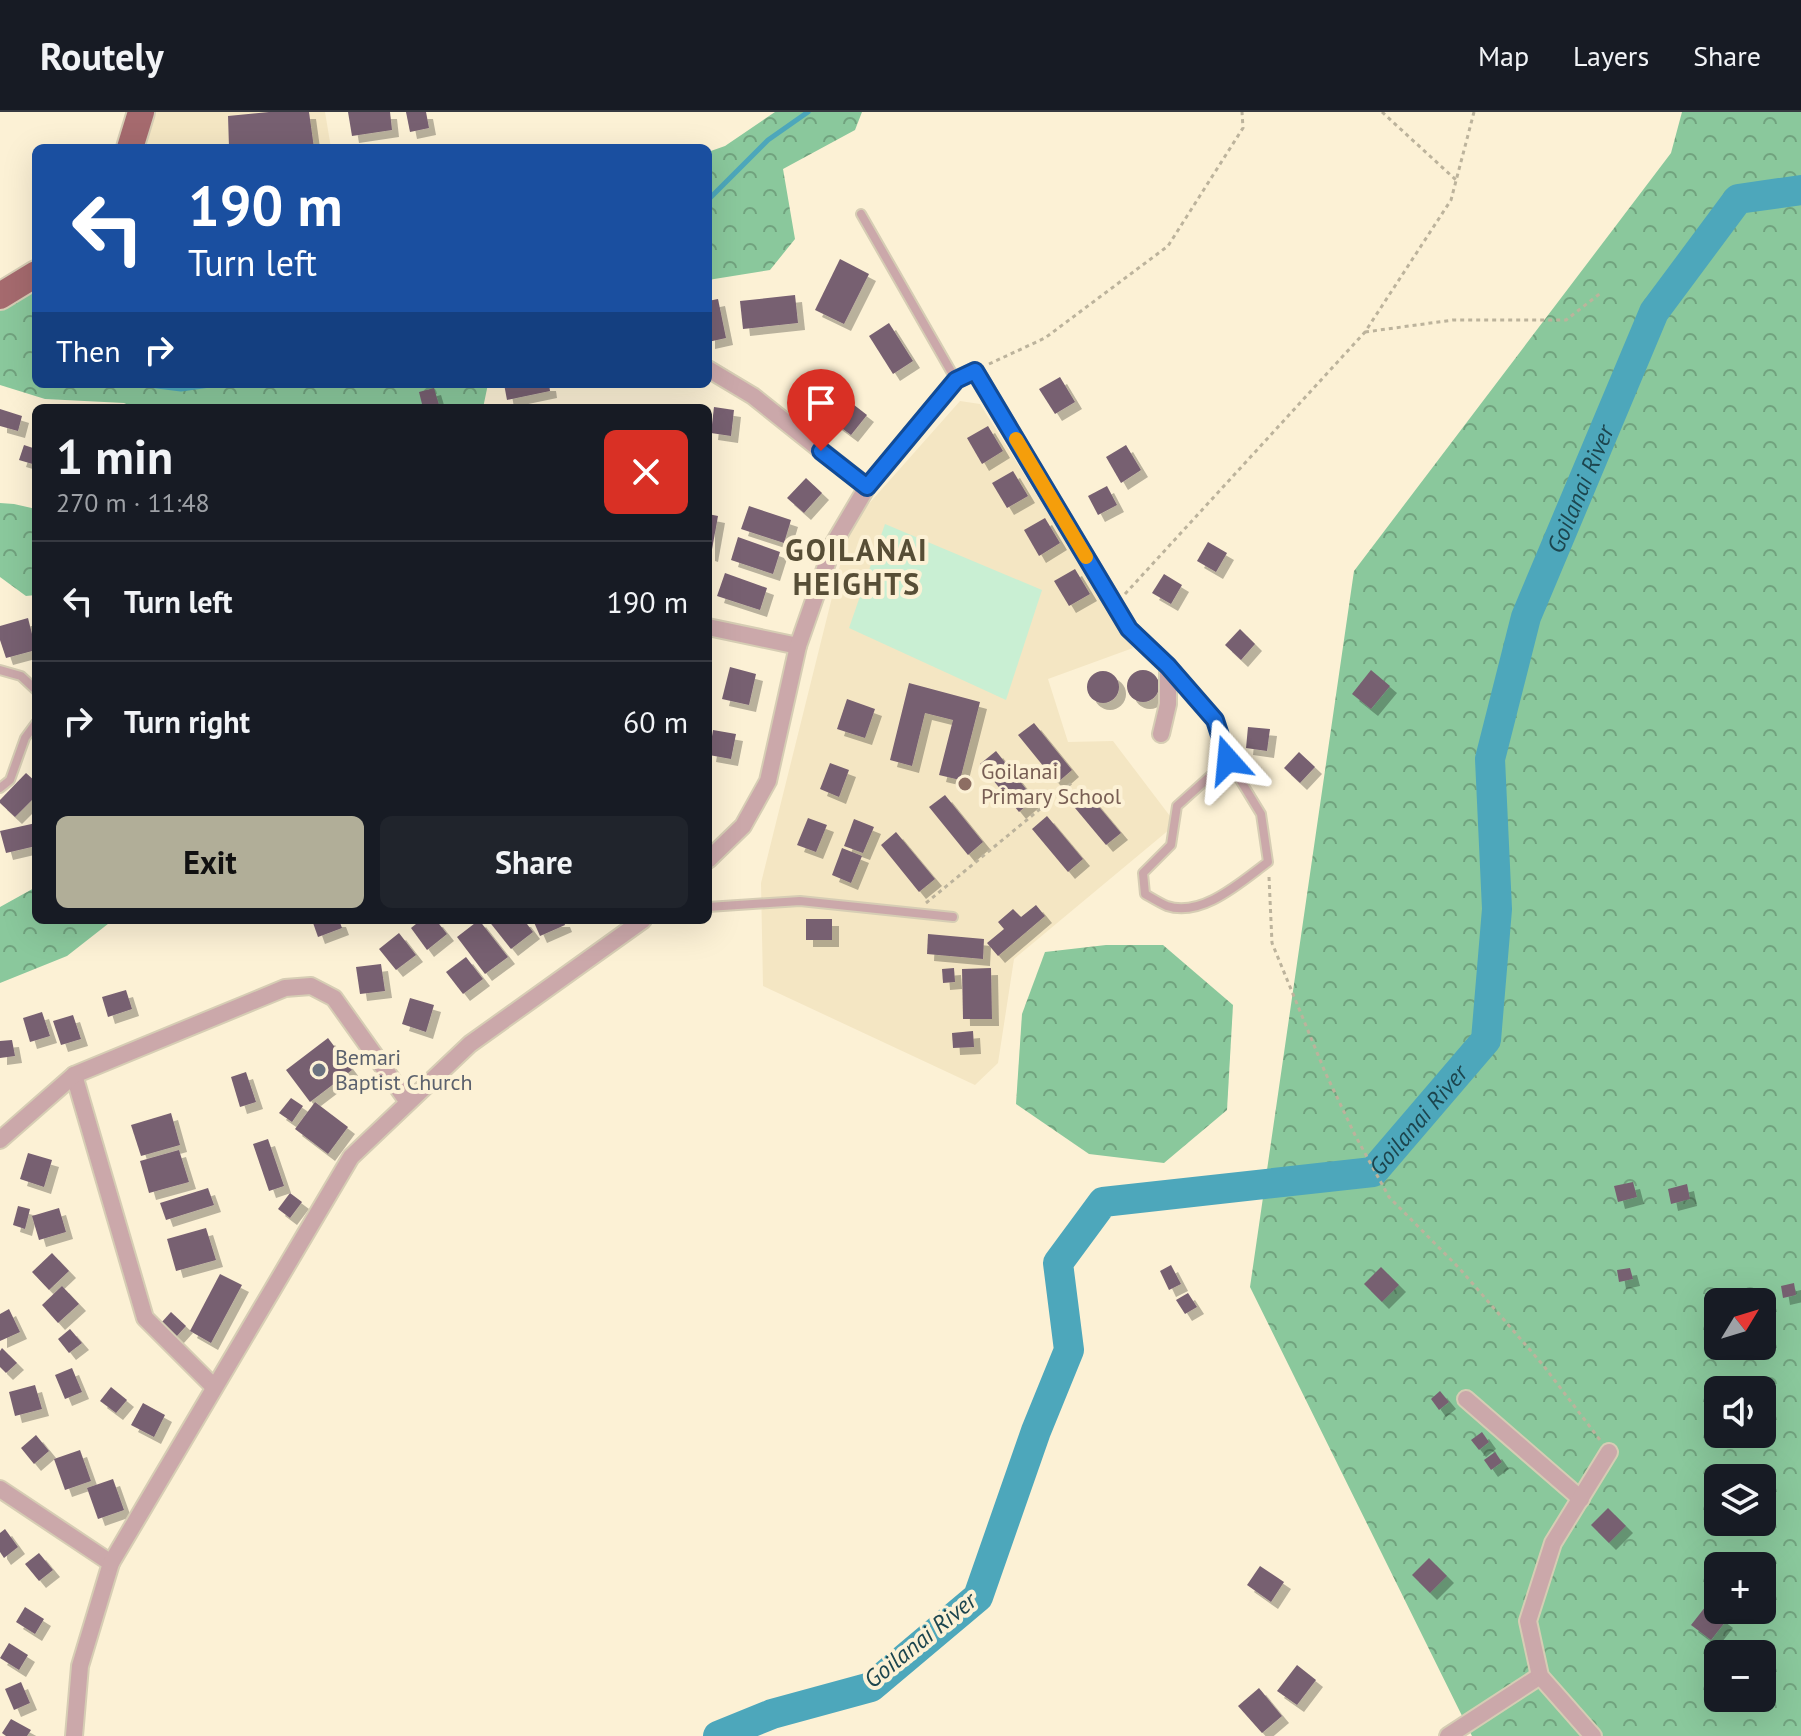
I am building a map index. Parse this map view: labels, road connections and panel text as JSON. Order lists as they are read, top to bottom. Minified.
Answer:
{"districts":["GOILANAI HEIGHTS"],"water":["Goilanai River"],"places":["Goilanai Primary School","Bemari Baptist Church"],"north":"top right","page":{"header":"Routely","nav":["Map","Layers","Share"],"turn":["190 m","Turn left"],"then":"Then","heading":["1 min","270 m · 11:48"],"list":[{"name":"Turn left","value":"190 m"},{"name":"Turn right","value":"60 m"}],"buttons":["Exit","Share"],"map_buttons":["+","−"]}}
